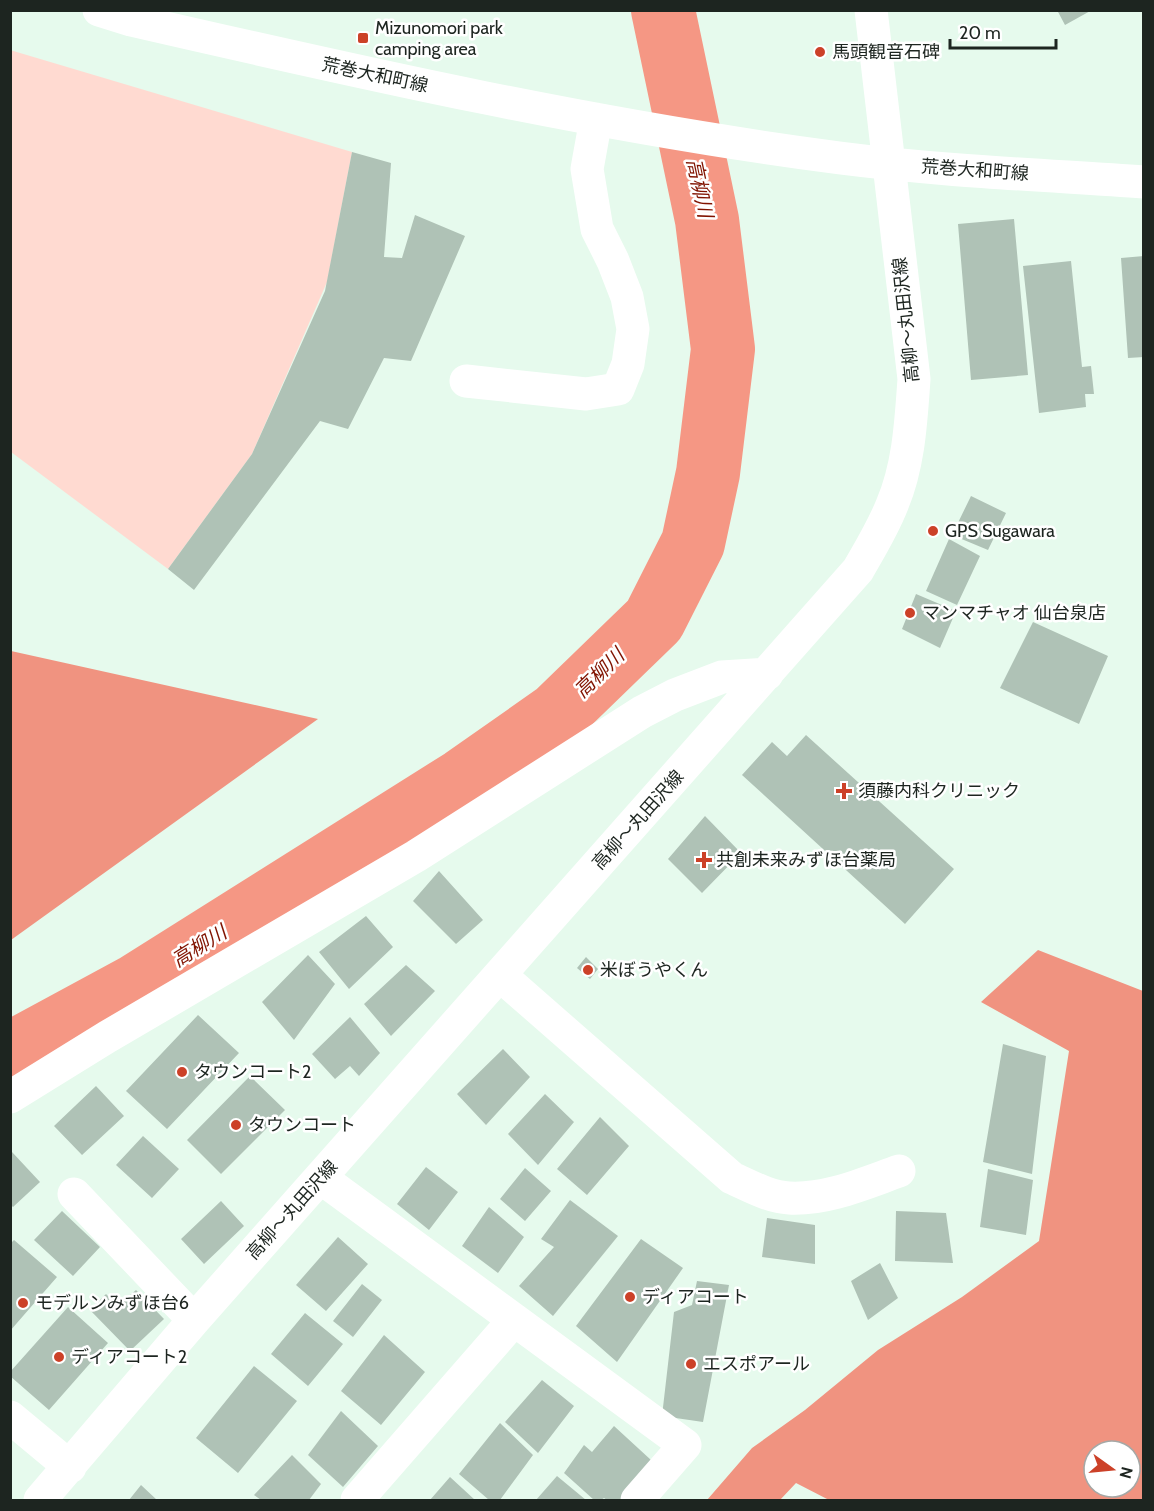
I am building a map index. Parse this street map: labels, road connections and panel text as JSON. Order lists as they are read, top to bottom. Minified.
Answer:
{"streets":{"street":["荒巻大和町線","高柳～丸田沢線"]},"crossings":[["荒巻大和町線","高柳～丸田沢線"]],"water":["高柳川"],"places":{"transit":["Mizunomori park camping area"],"other":["馬頭観音石碑","GPS Sugawara","マンマチャオ 仙台泉店","米ぼうやくん","タウンコート2","タウンコート","ディアコート","モデルンみずほ台6","ディアコート2","エスポアール"],"health":["須藤内科クリニック","共創未来みずほ台薬局"]},"scale_bar":"20 m","north":"right"}
